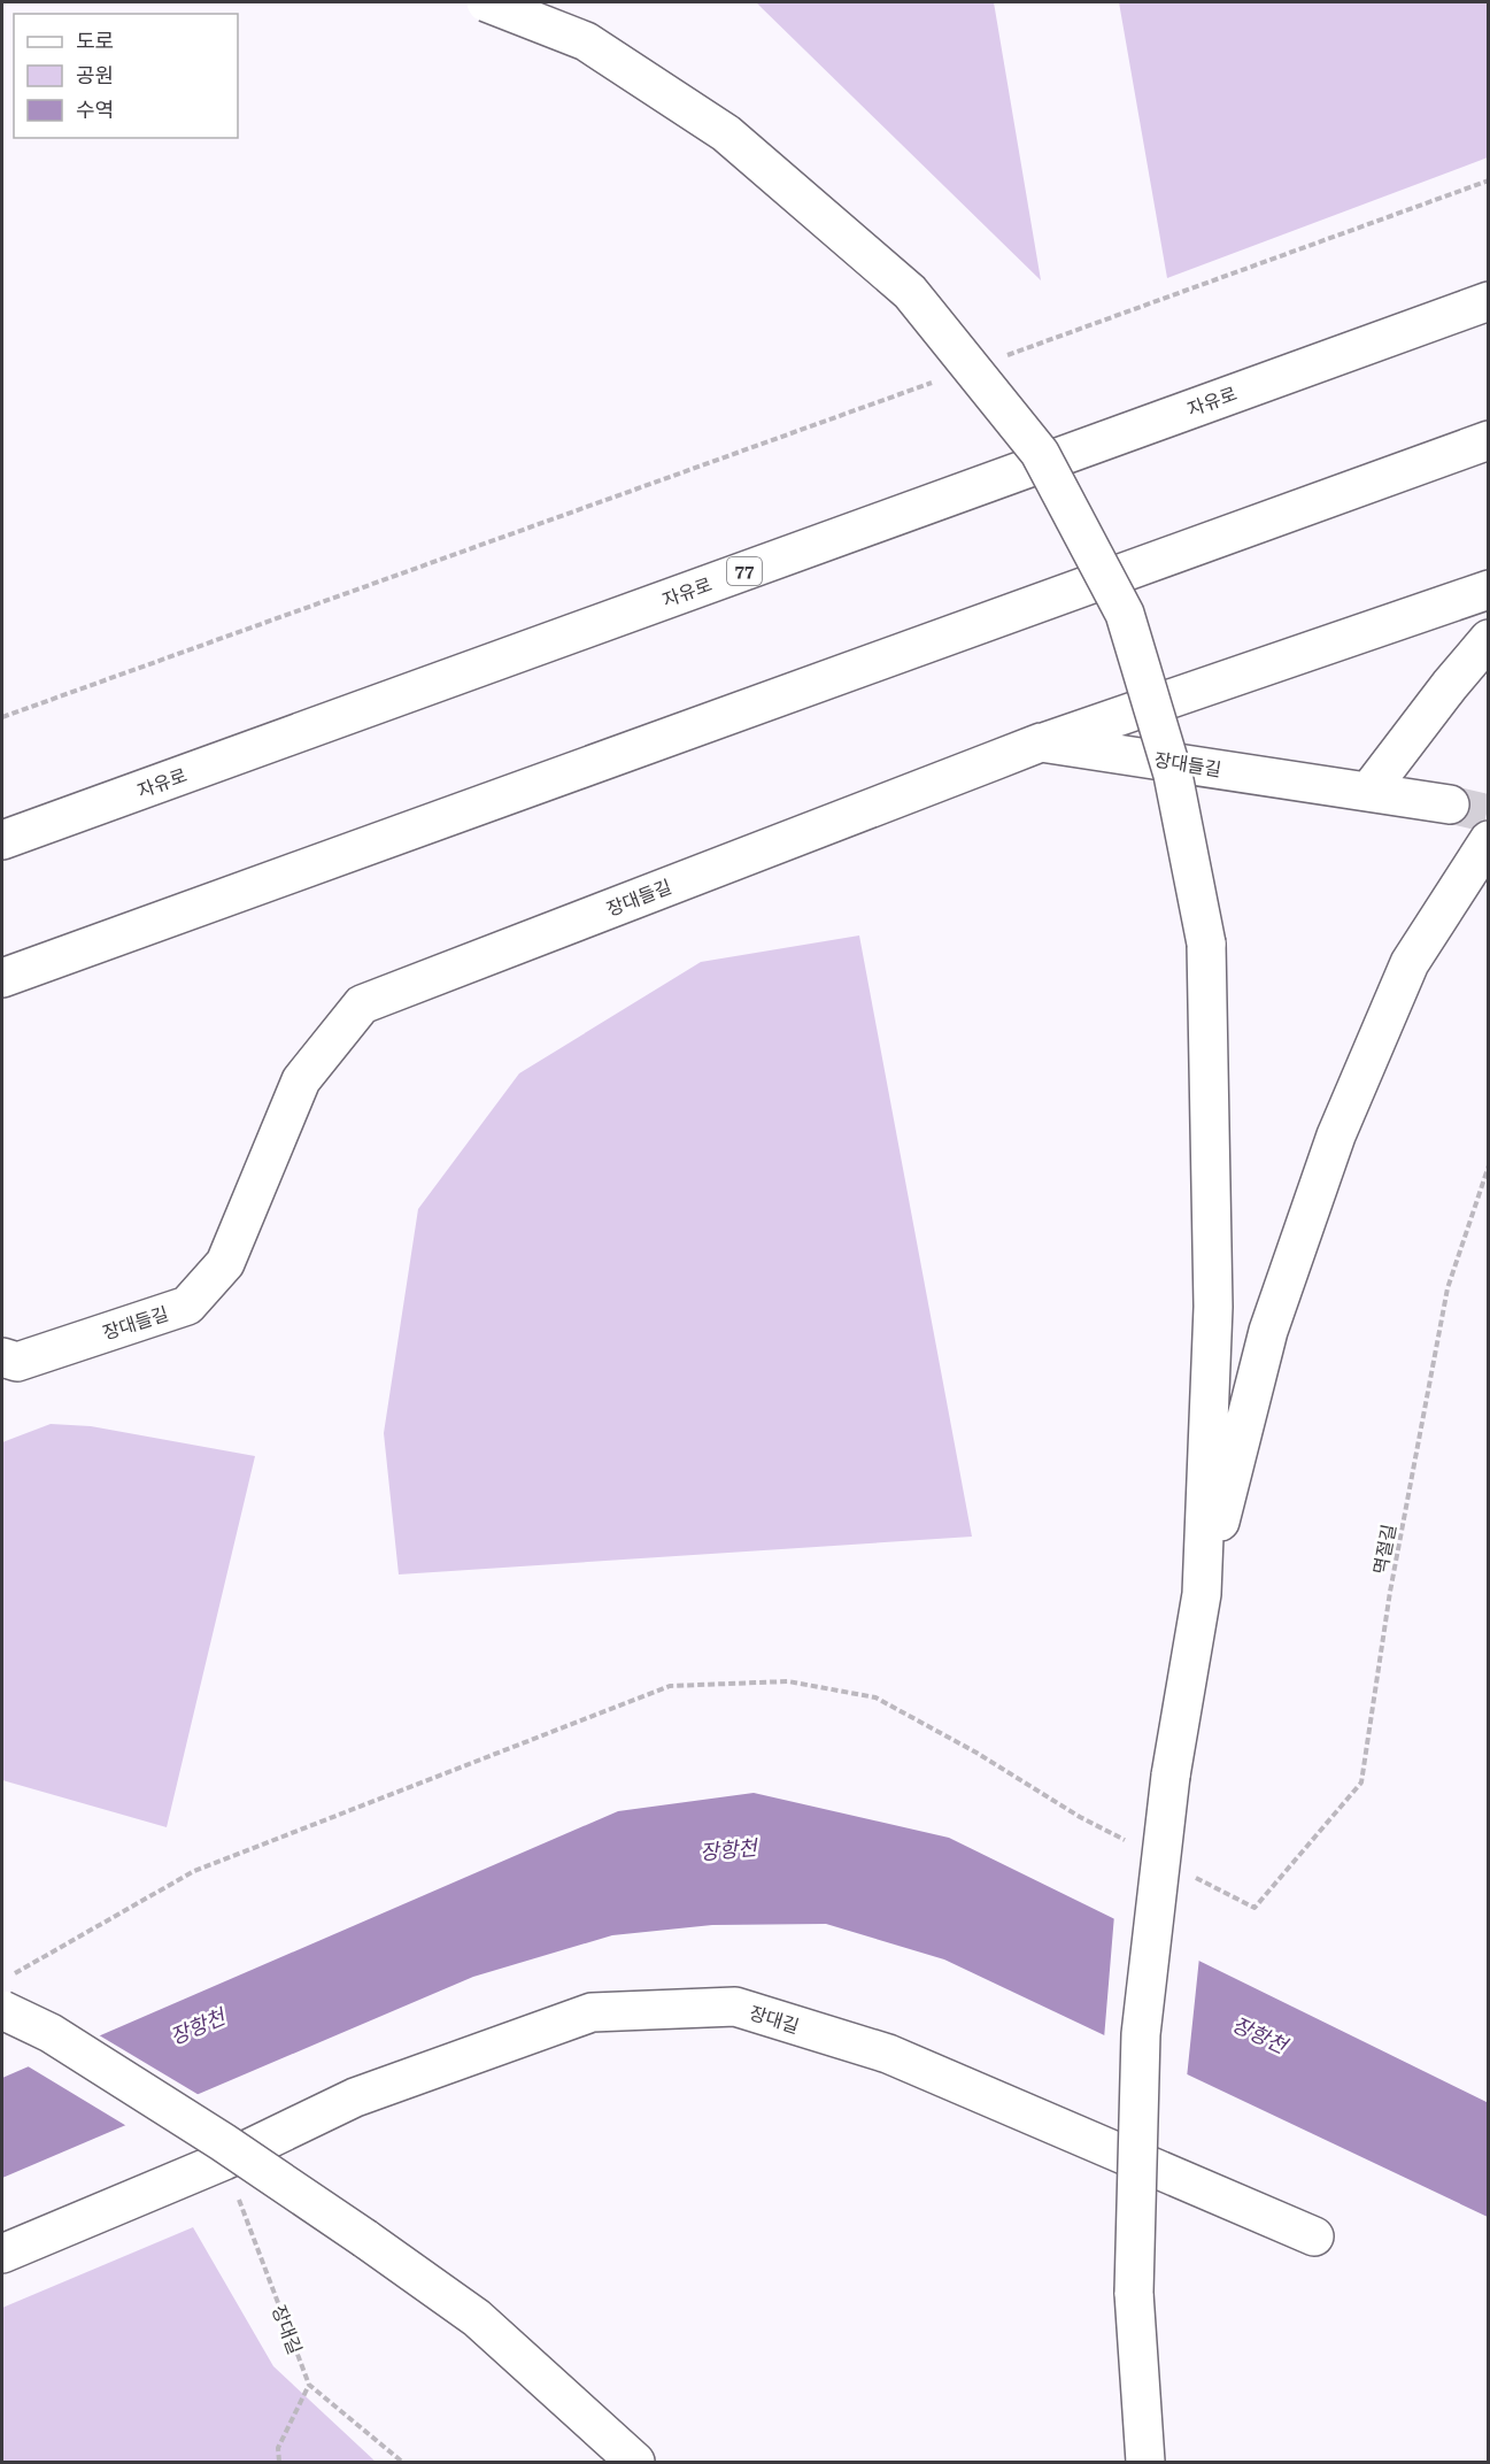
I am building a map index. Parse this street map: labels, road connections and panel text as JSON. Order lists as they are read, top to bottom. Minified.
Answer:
{"streets":{"main road":["자유로","77","장대들길","장대길"],"path":["멱절길"]},"water":["장항천"],"legend":["도로","공원","수역"]}
